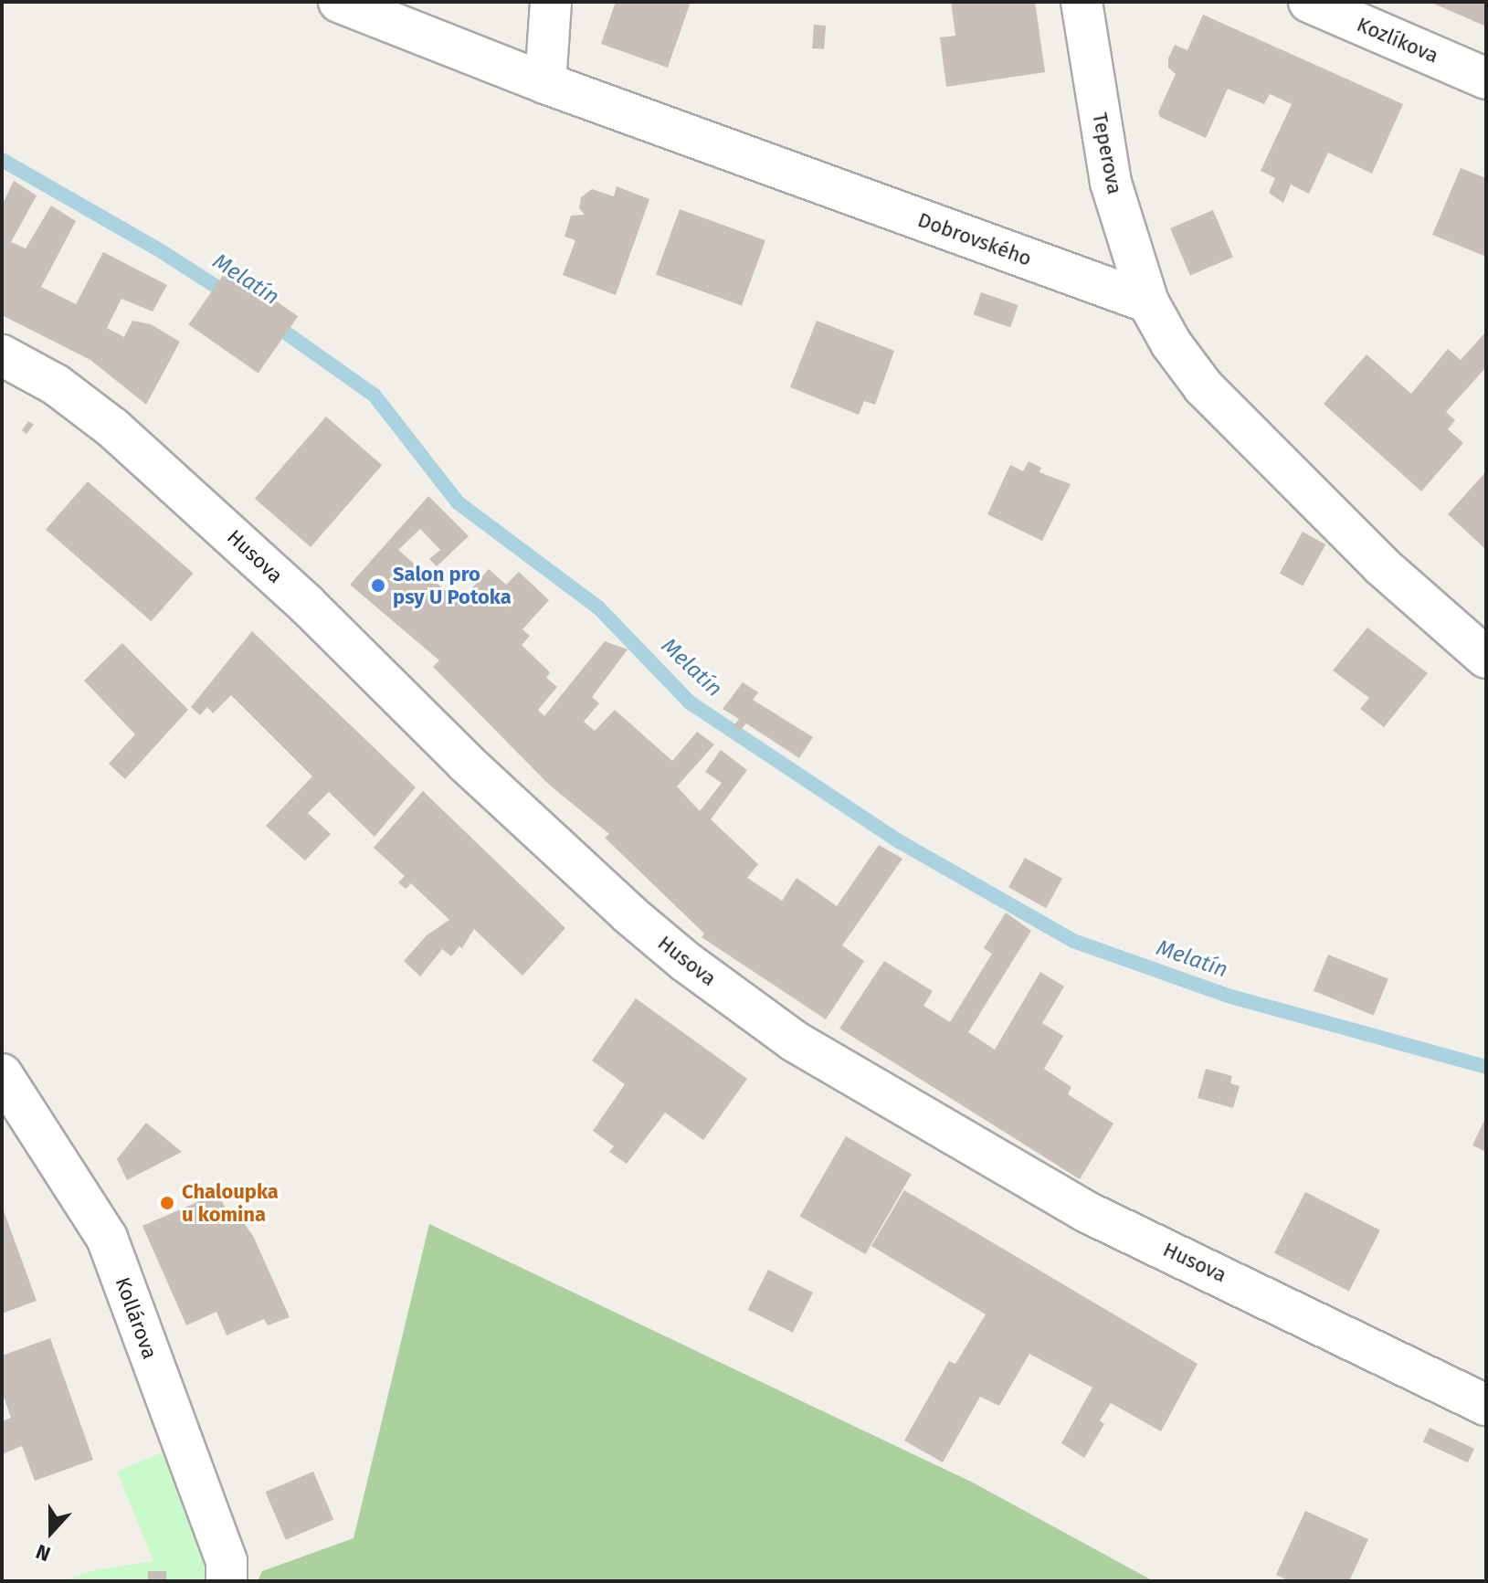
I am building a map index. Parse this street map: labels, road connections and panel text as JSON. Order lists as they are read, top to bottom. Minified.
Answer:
{"streets":{"street":["Kozlíkova","Teperova","Dobrovského","Husova","Kollárova"]},"crossings":[["Teperova","Dobrovského"]],"water":["Melatín"],"places":["Salon pro psy U Potoka","Chaloupka u komina"],"north":"bottom"}
